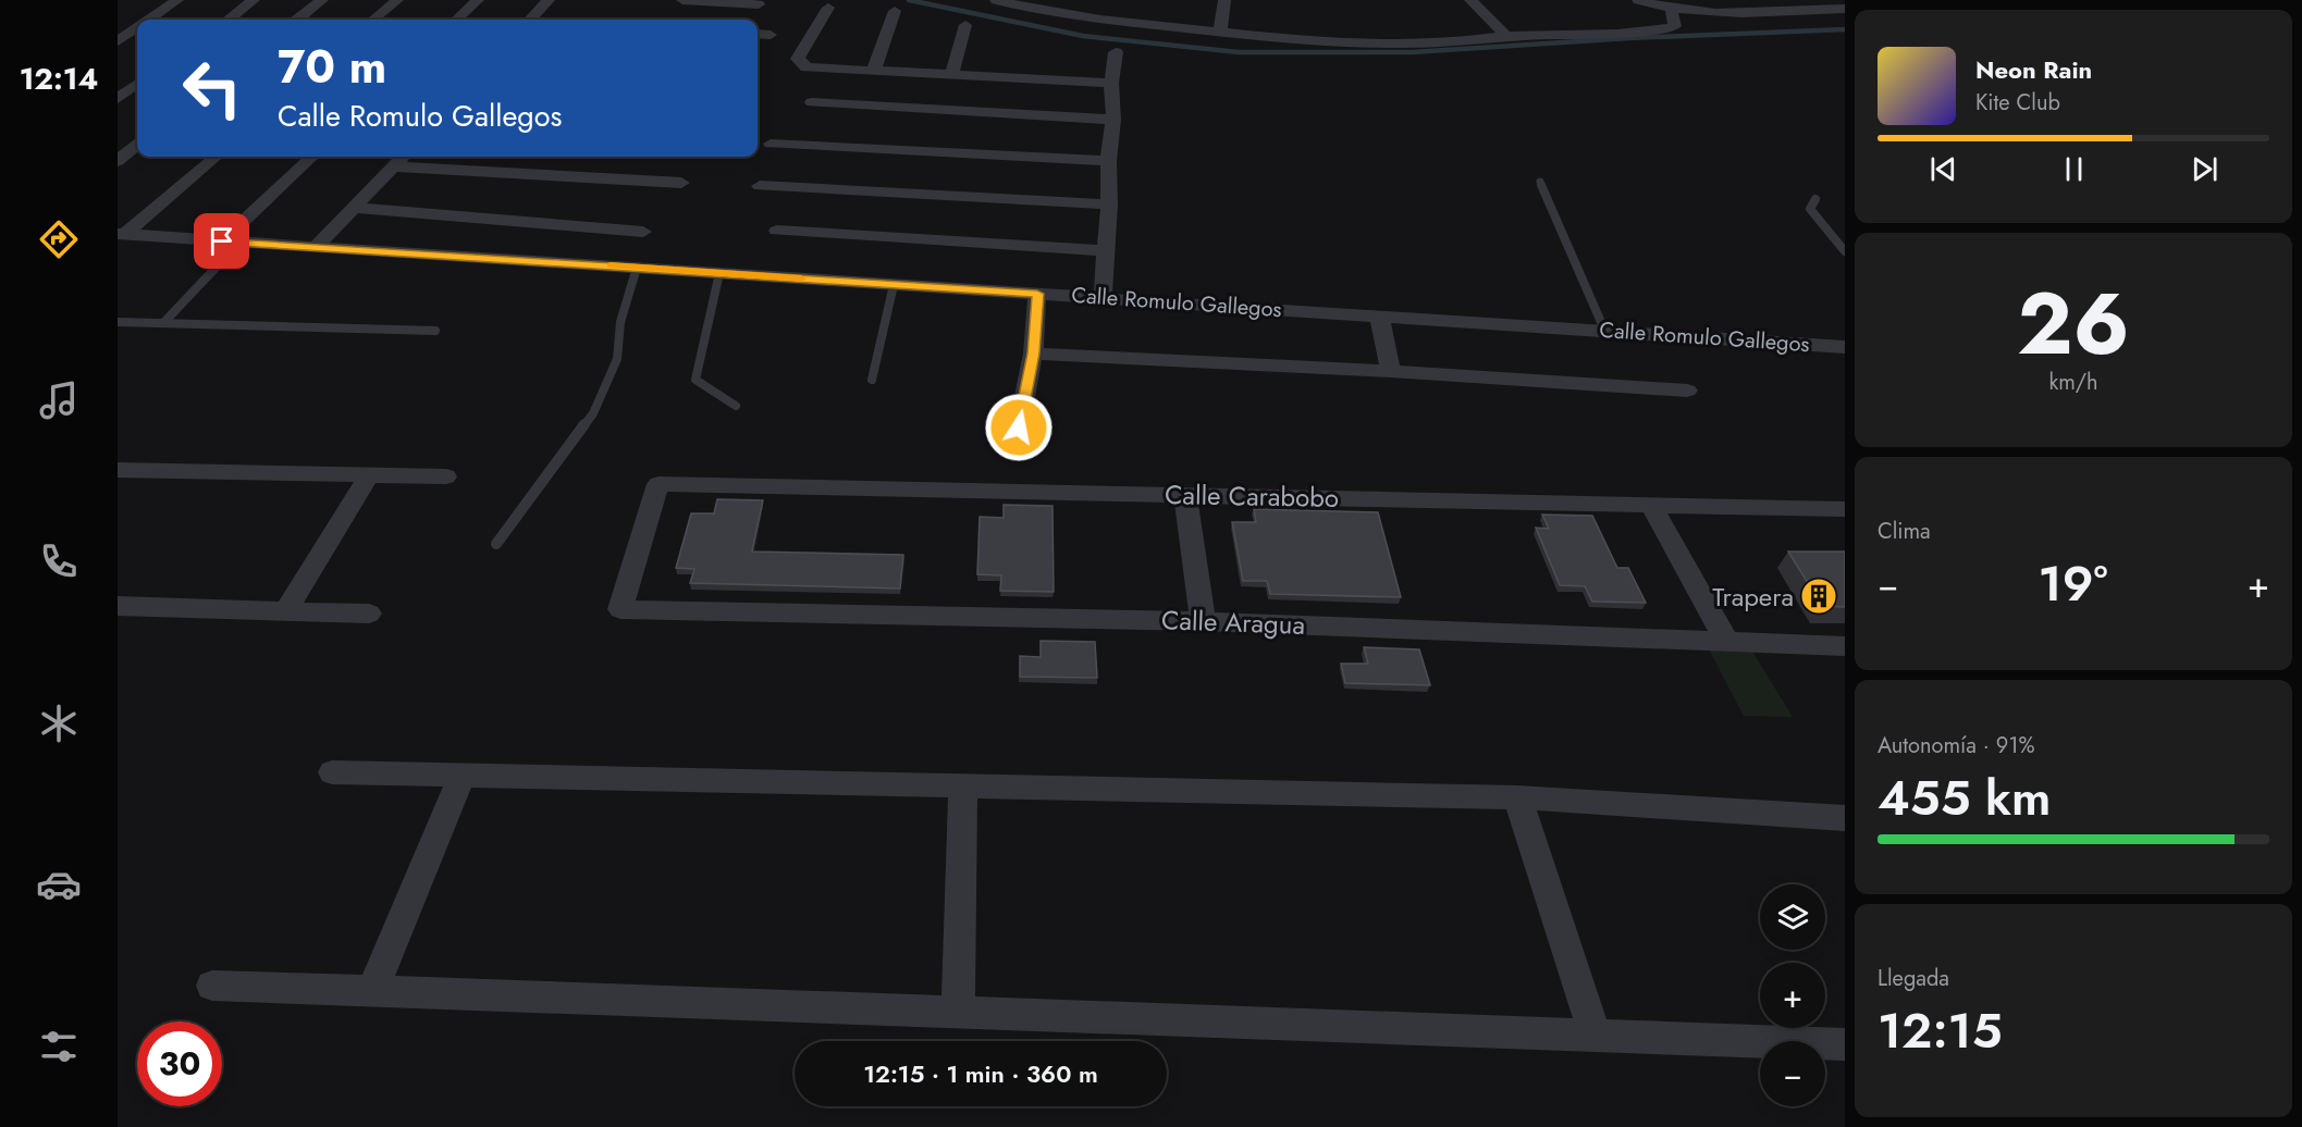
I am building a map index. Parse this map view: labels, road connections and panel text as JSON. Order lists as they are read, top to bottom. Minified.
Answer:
{"streets":{"street":["Calle Romulo Gallegos","Calle Carabobo","Calle Aragua"]},"crossings":[["Calle Carabobo","Calle Aragua"]],"places":{"building":["Trapera"]},"page":{"tabs":"12:14","turn":["70 m","Calle Romulo Gallegos"],"song":["Neon Rain","Kite Club"],"tile":[["26","km/h"],"Clima",["Autonomía · 91%","455 km"],["Llegada","12:15"]],"heat":["−","19°","+"],"map_buttons":["+","−"],"limit":"30","trip":"12:15 · 1 min · 360 m"}}
